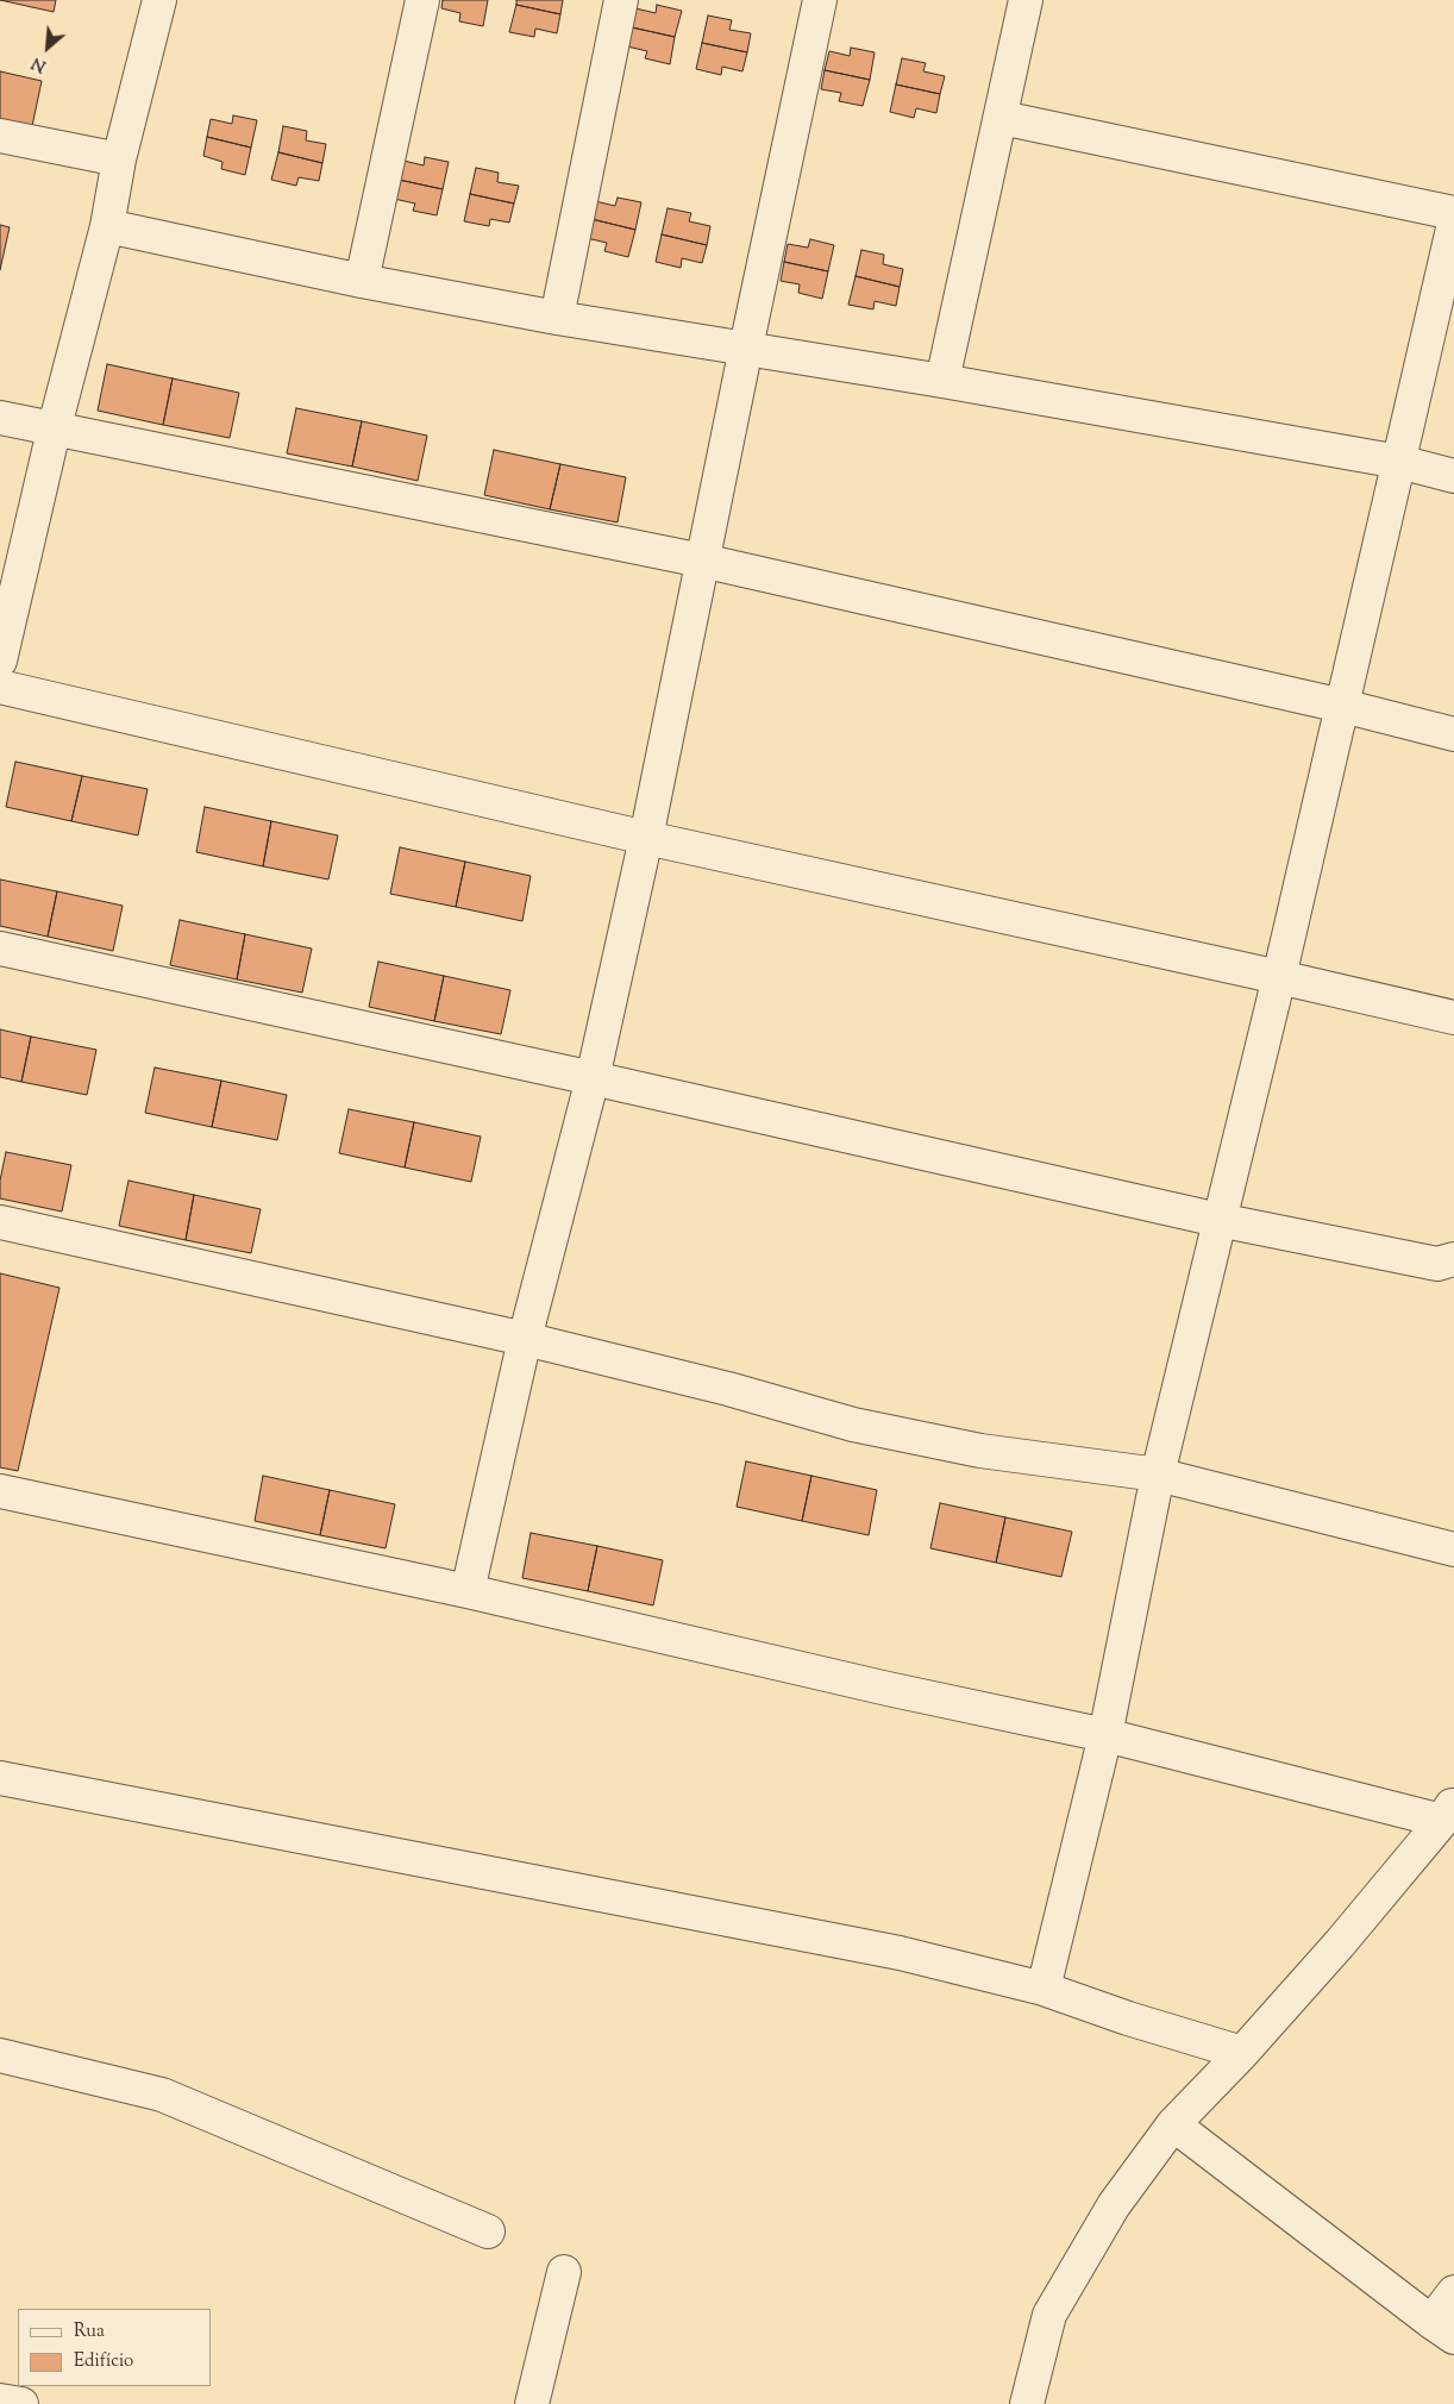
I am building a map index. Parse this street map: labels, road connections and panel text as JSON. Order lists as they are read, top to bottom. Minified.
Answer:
{"legend":["Rua","Edifício"],"north":"bottom left"}
